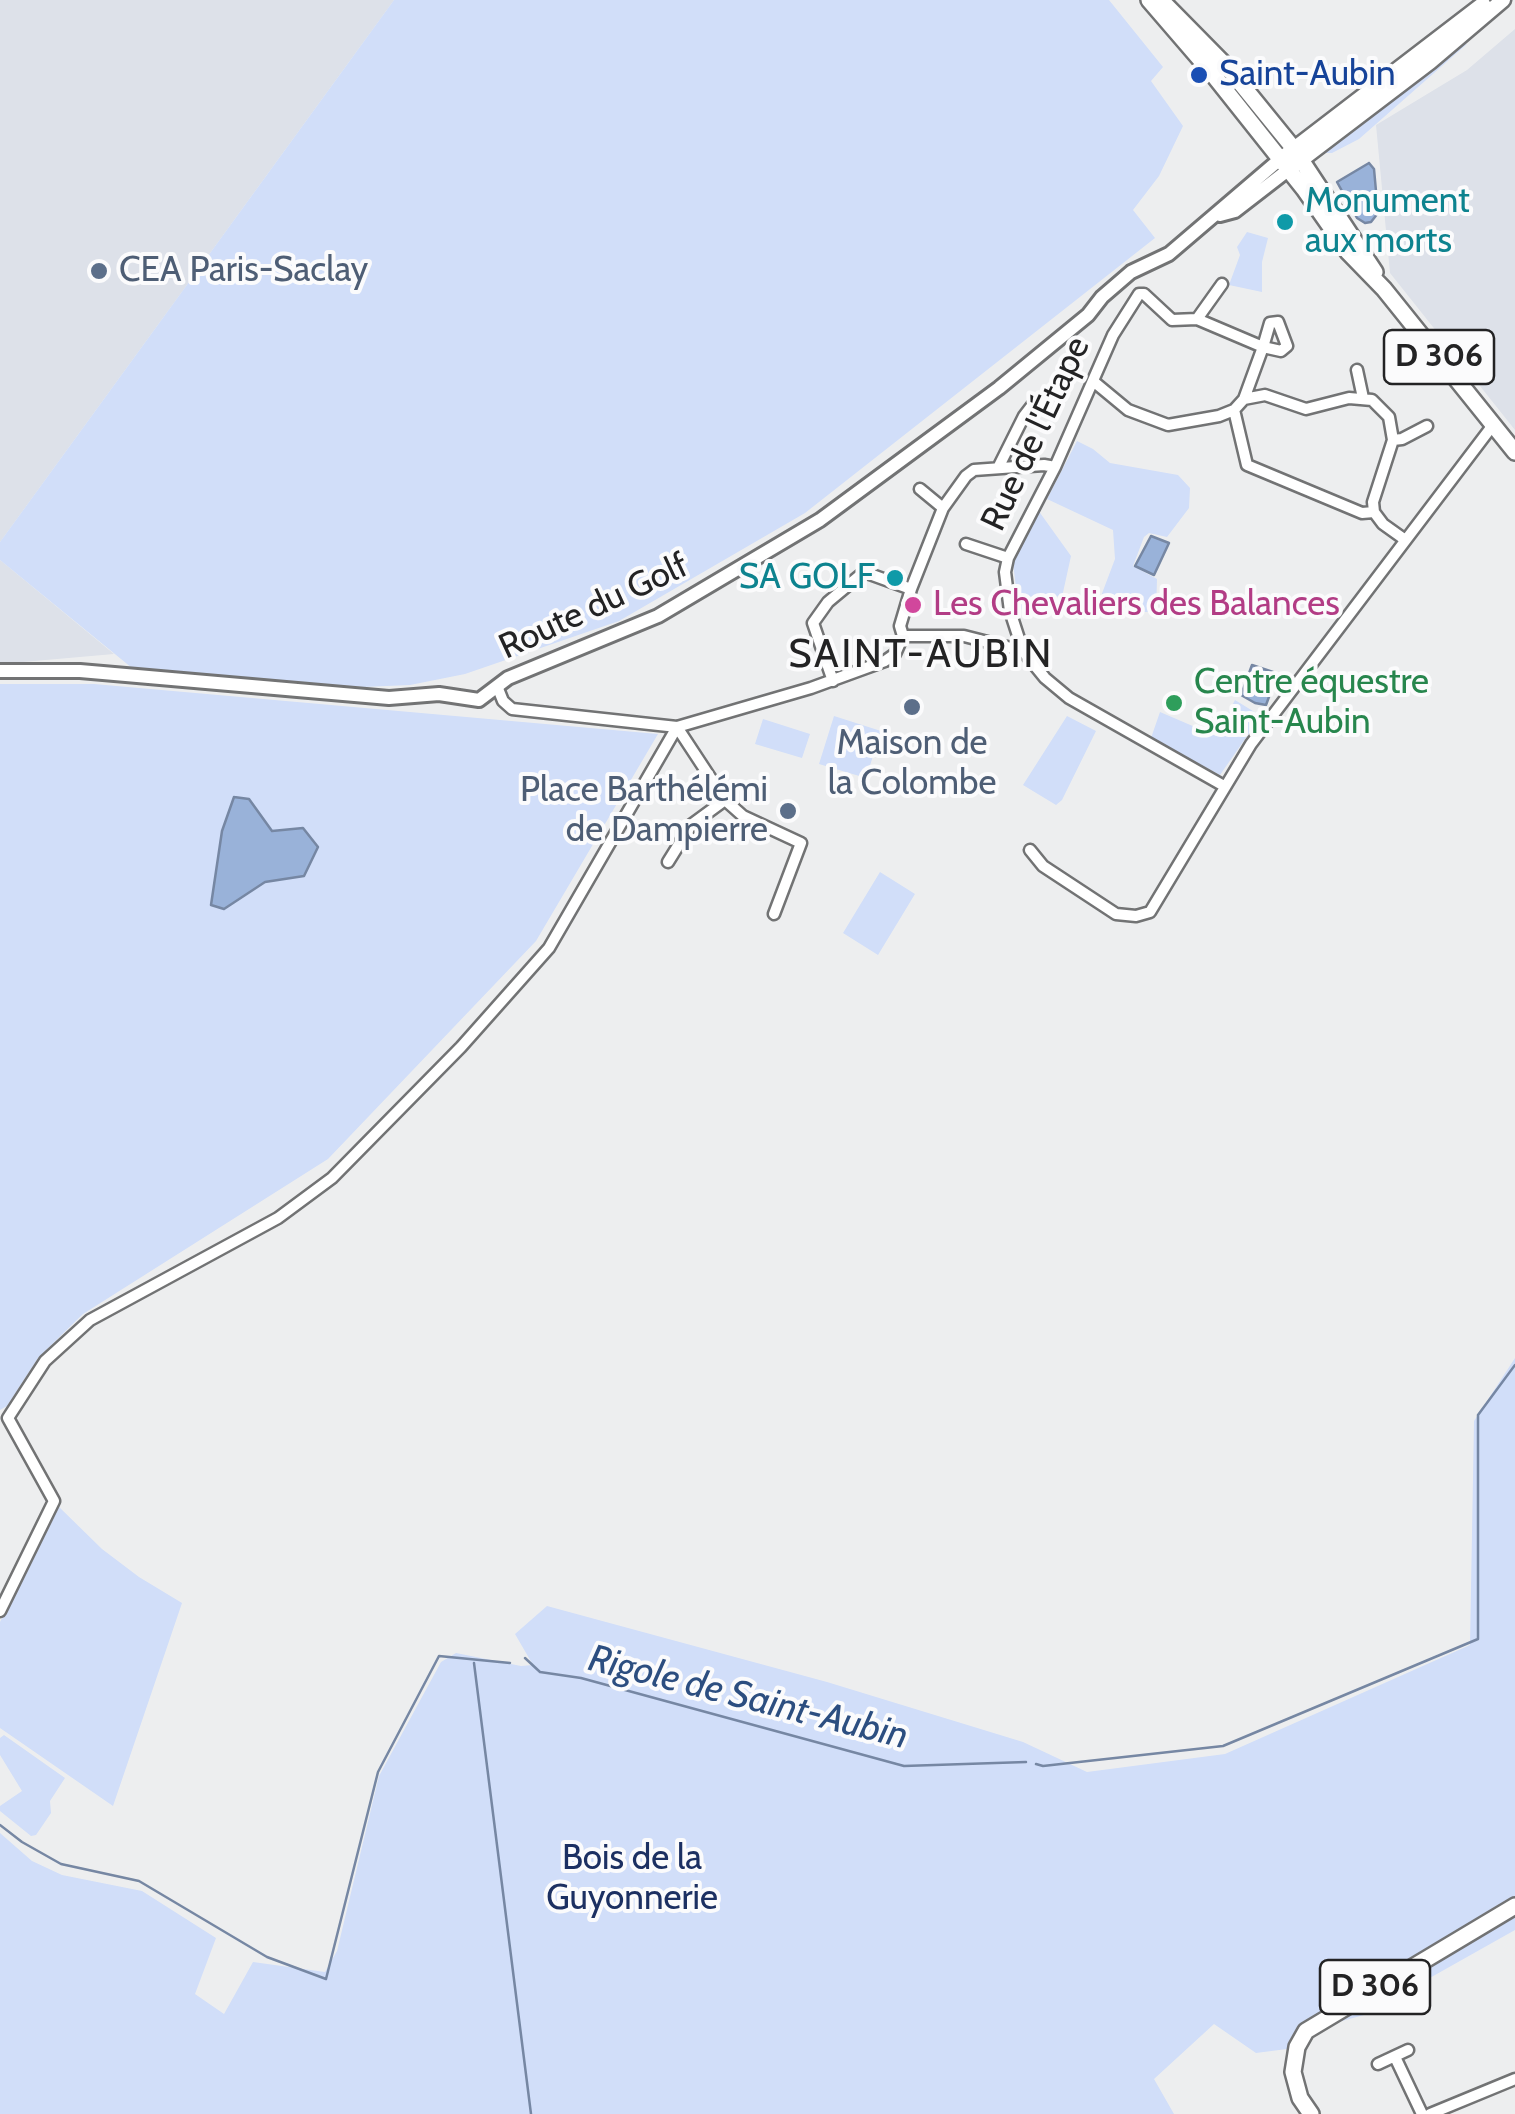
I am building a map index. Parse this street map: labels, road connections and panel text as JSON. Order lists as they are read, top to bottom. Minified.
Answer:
{"streets":{"main road":["D 306"],"street":["Rue de l'Étape","Route du Golf"]},"crossings":[["D 306","Route du Golf"]],"districts":["SAINT-AUBIN"],"water":["Rigole de Saint-Aubin"],"parks":["Bois de la Guyonnerie"],"places":["Saint-Aubin","Monument aux morts","CEA Paris-Saclay","SA GOLF","Les Chevaliers des Balances","Centre équestre Saint-Aubin","Maison de la Colombe","Place Barthélémi de Dampierre"]}
